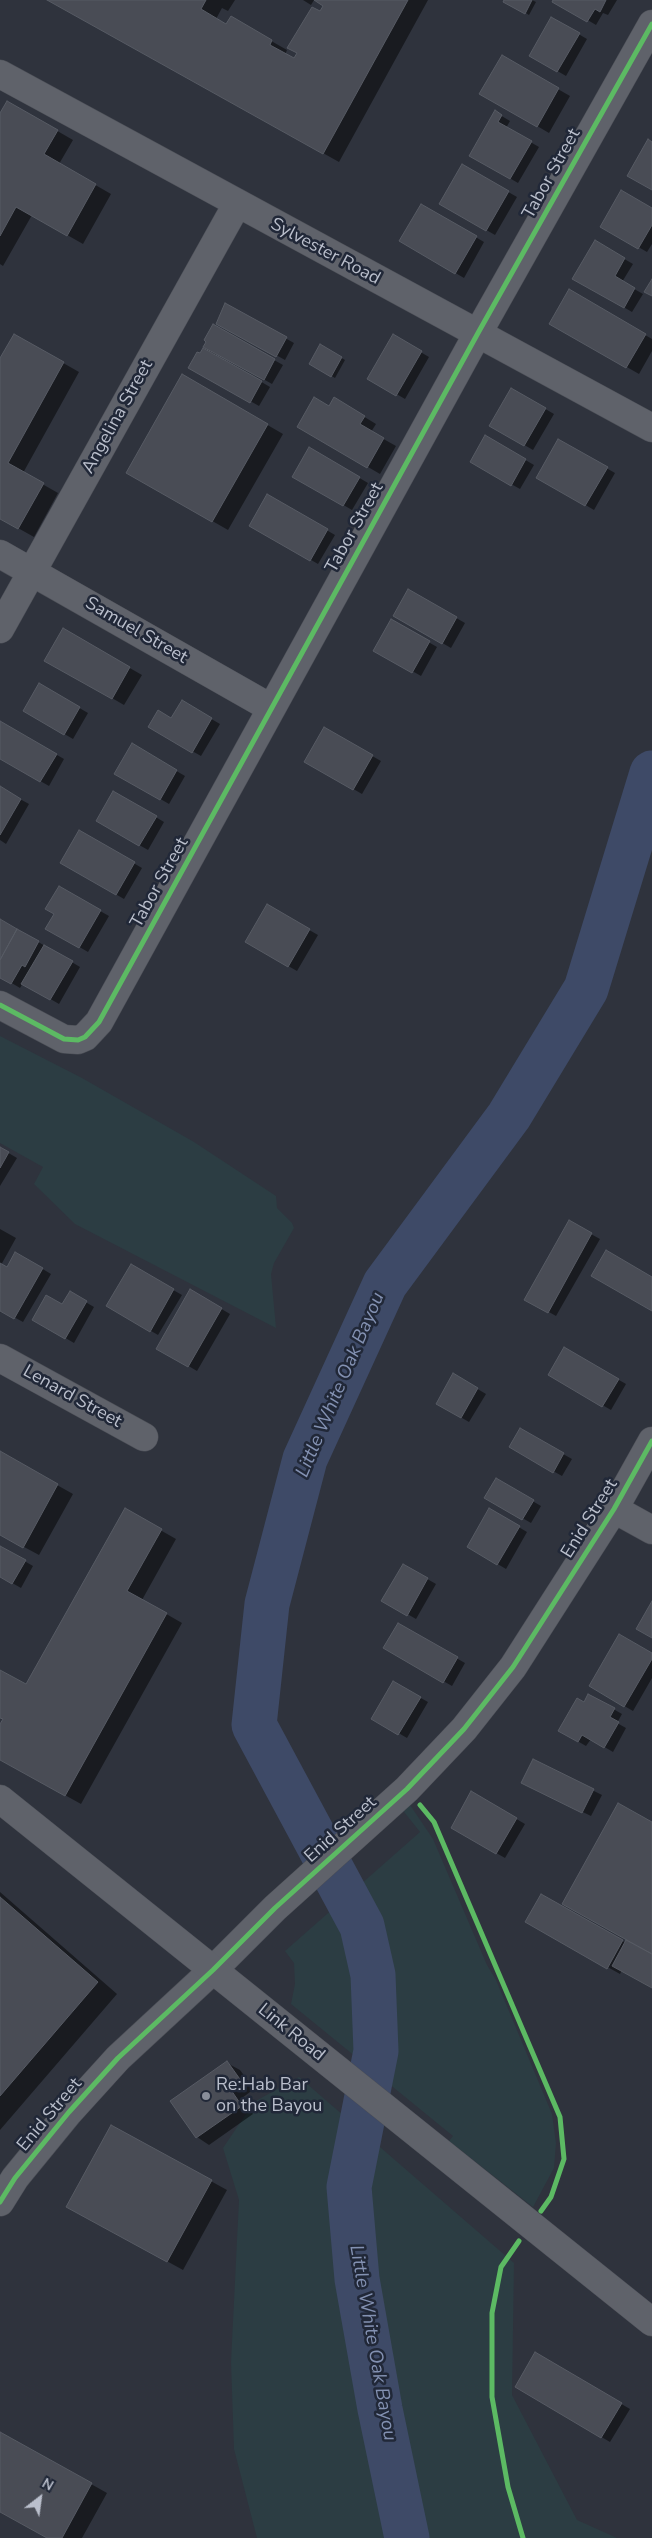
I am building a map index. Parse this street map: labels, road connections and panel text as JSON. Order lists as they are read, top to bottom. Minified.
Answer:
{"streets":{"street":["Tabor Street","Sylvester Road","Angelina Street","Samuel Street","Lenard Street","Enid Street","Link Road"]},"crossings":[["Tabor Street","Sylvester Road"],["Tabor Street","Samuel Street"],["Sylvester Road","Angelina Street"],["Angelina Street","Samuel Street"],["Enid Street","Link Road"]],"water":["Little White Oak Bayou"],"places":["Re:Hab Bar on the Bayou"],"north":"top right"}
